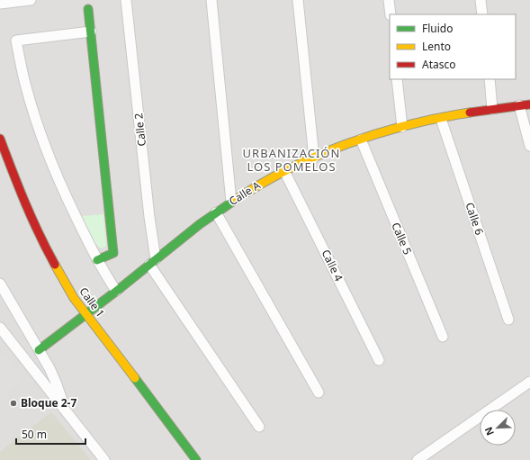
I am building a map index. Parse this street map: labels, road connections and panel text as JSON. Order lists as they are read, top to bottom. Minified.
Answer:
{"streets":{"street":["Calle 2","Calle A","Calle 6","Calle 5","Calle 4","Calle 1"]},"crossings":[["Calle 2","Calle A"],["Calle A","Calle 6"],["Calle A","Calle 5"],["Calle A","Calle 4"],["Calle A","Calle 1"]],"districts":["URBANIZACIÓN LOS POMELOS"],"places":["Bloque 2-7"],"legend":["Fluido","Lento","Atasco"],"scale_bar":"50 m","north":"bottom left"}
